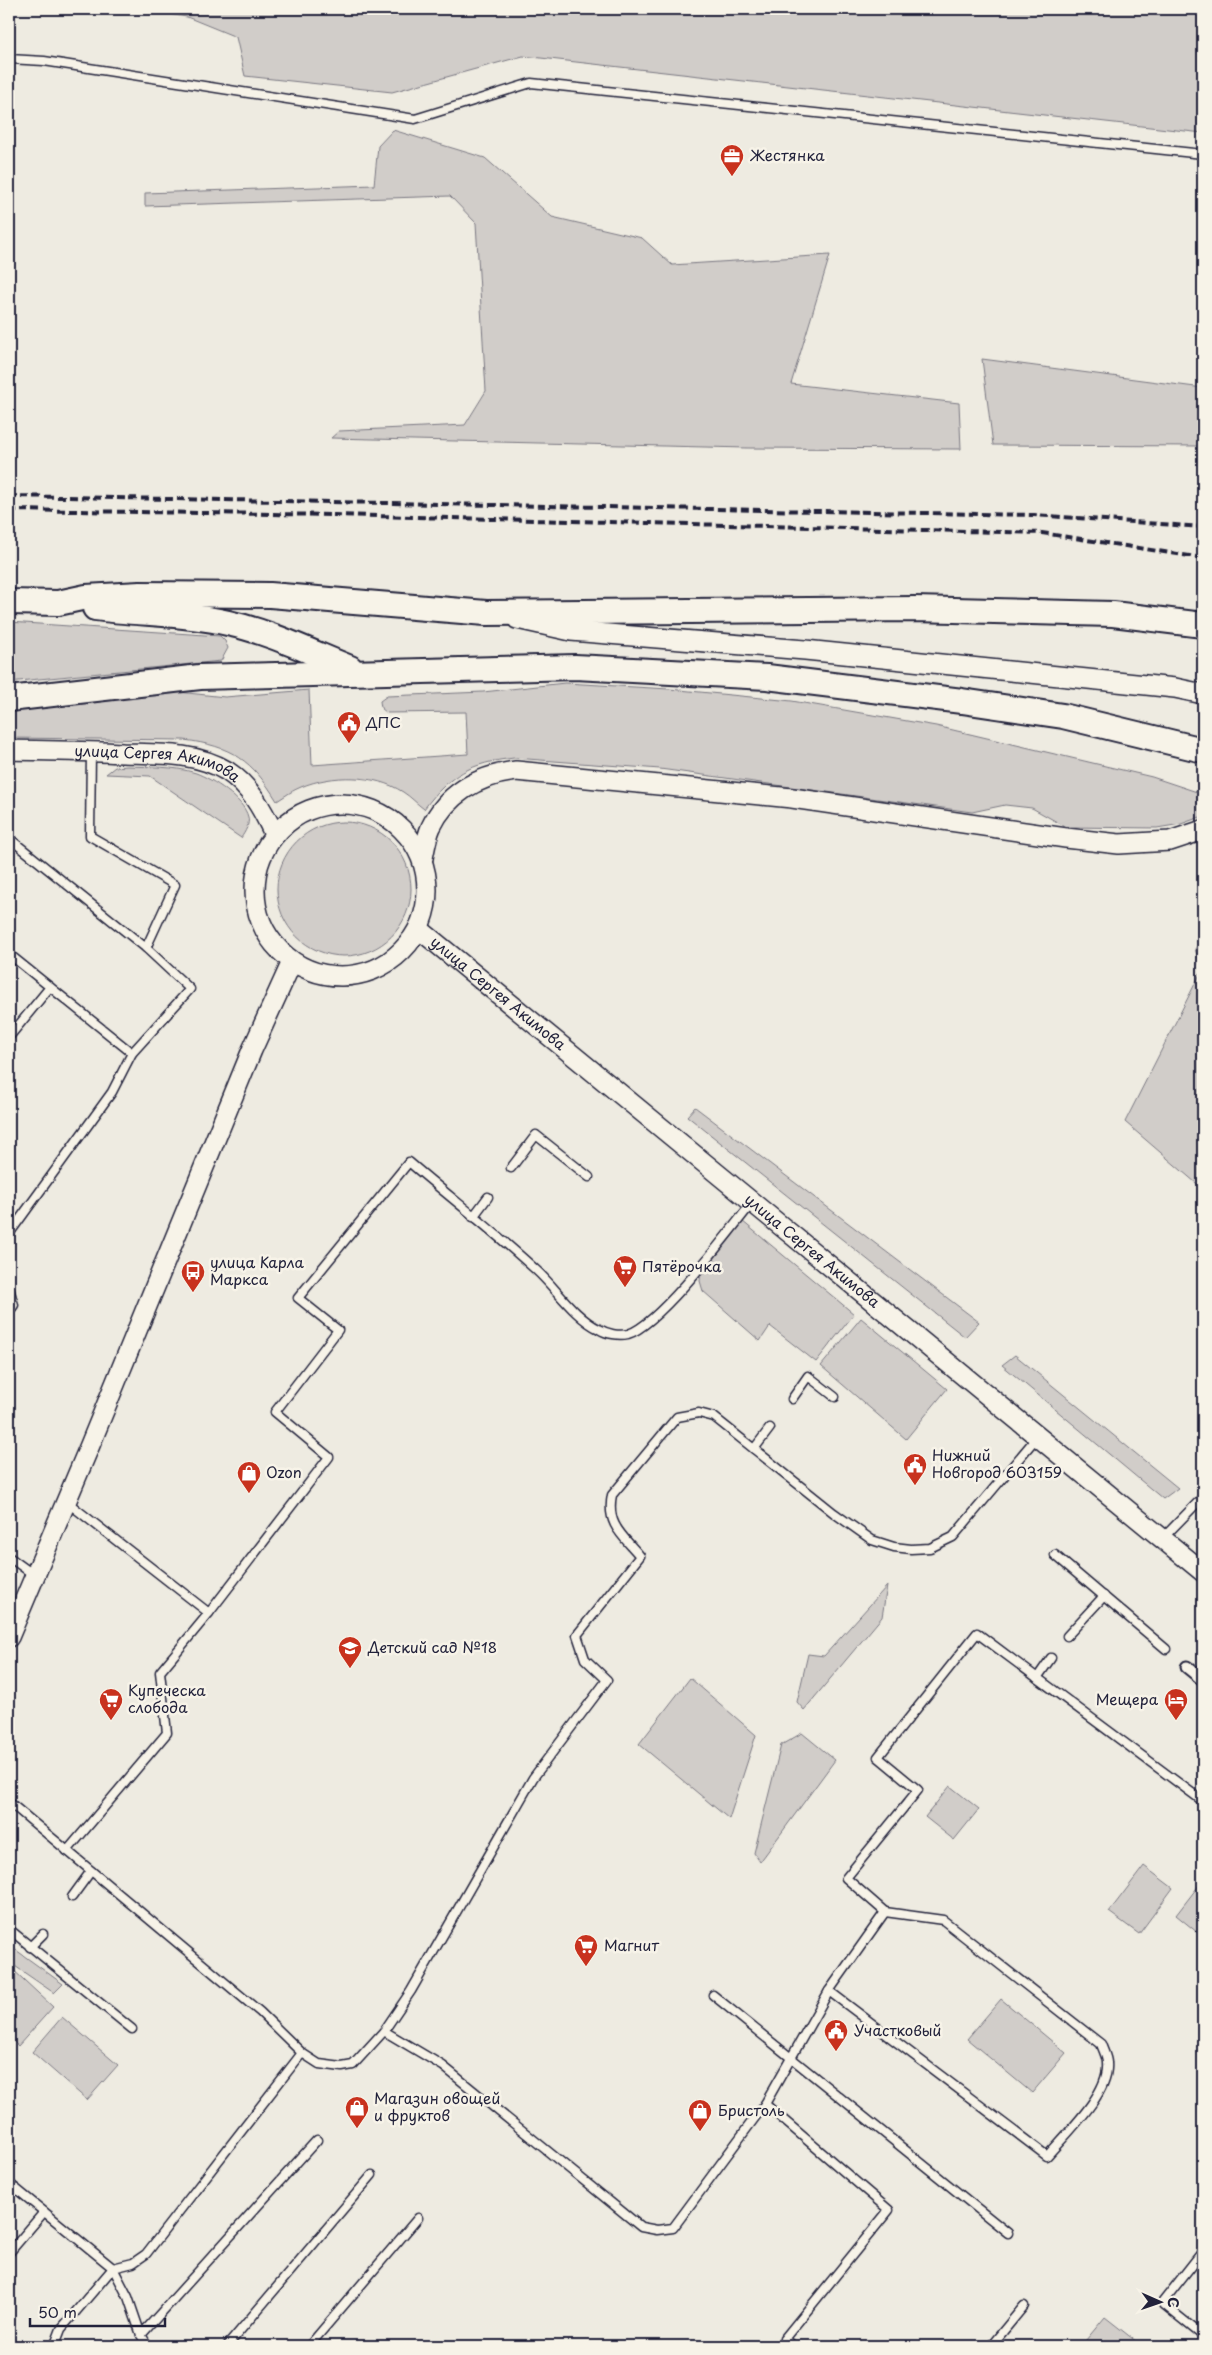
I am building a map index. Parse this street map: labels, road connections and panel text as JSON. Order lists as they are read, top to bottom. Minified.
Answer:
{"streets":{"street":["улица Сергея Акимова"]},"places":{"office":["Жестянка"],"public building":["ДПС","Нижний Новгород 603159","Участковый"],"supermarket":["Пятёрочка","Купеческа слобода","Магнит"],"bus stop":["улица Карла Маркса"],"shop":["Ozon","Магазин овощей и фруктов","Бристоль"],"school or university":["Детский сад №18"],"hotel":["Мещера"]},"scale_bar":"50 m","north":"right"}
